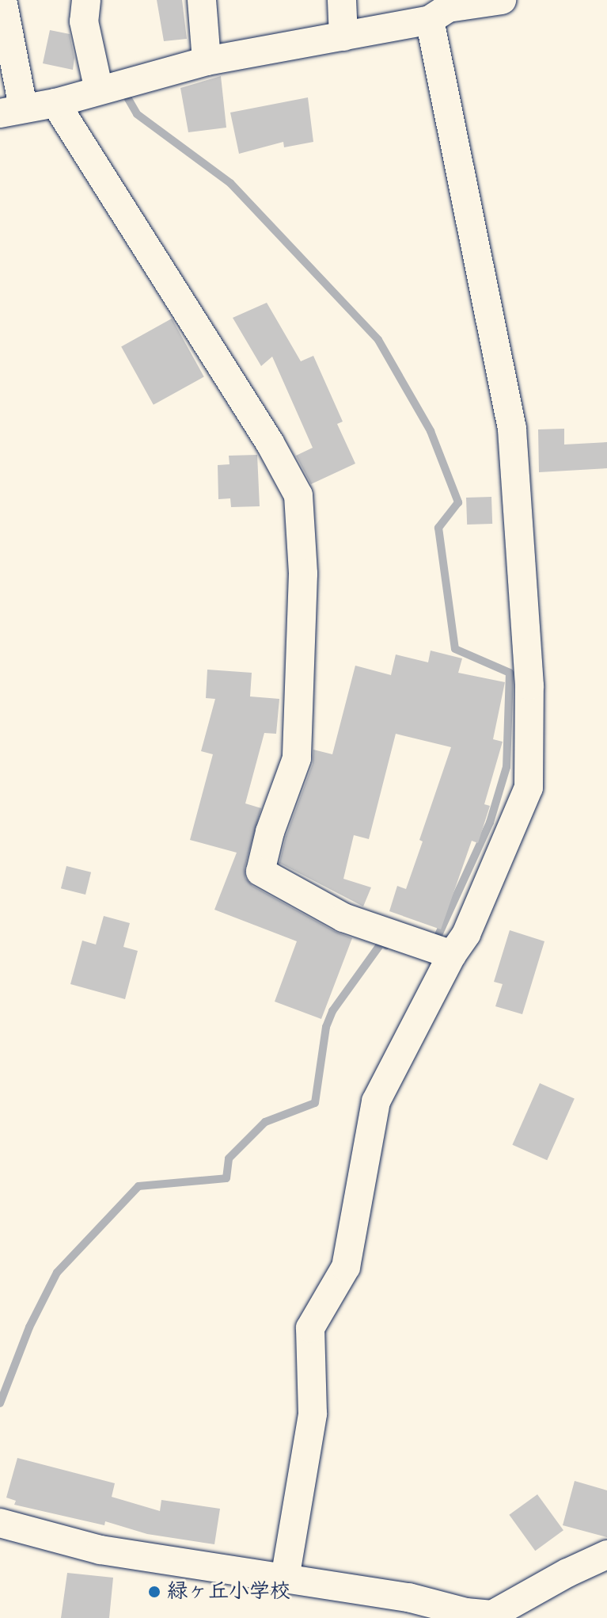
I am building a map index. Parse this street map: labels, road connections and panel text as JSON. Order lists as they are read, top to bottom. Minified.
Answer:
{"places":["緑ヶ丘小学校"]}
